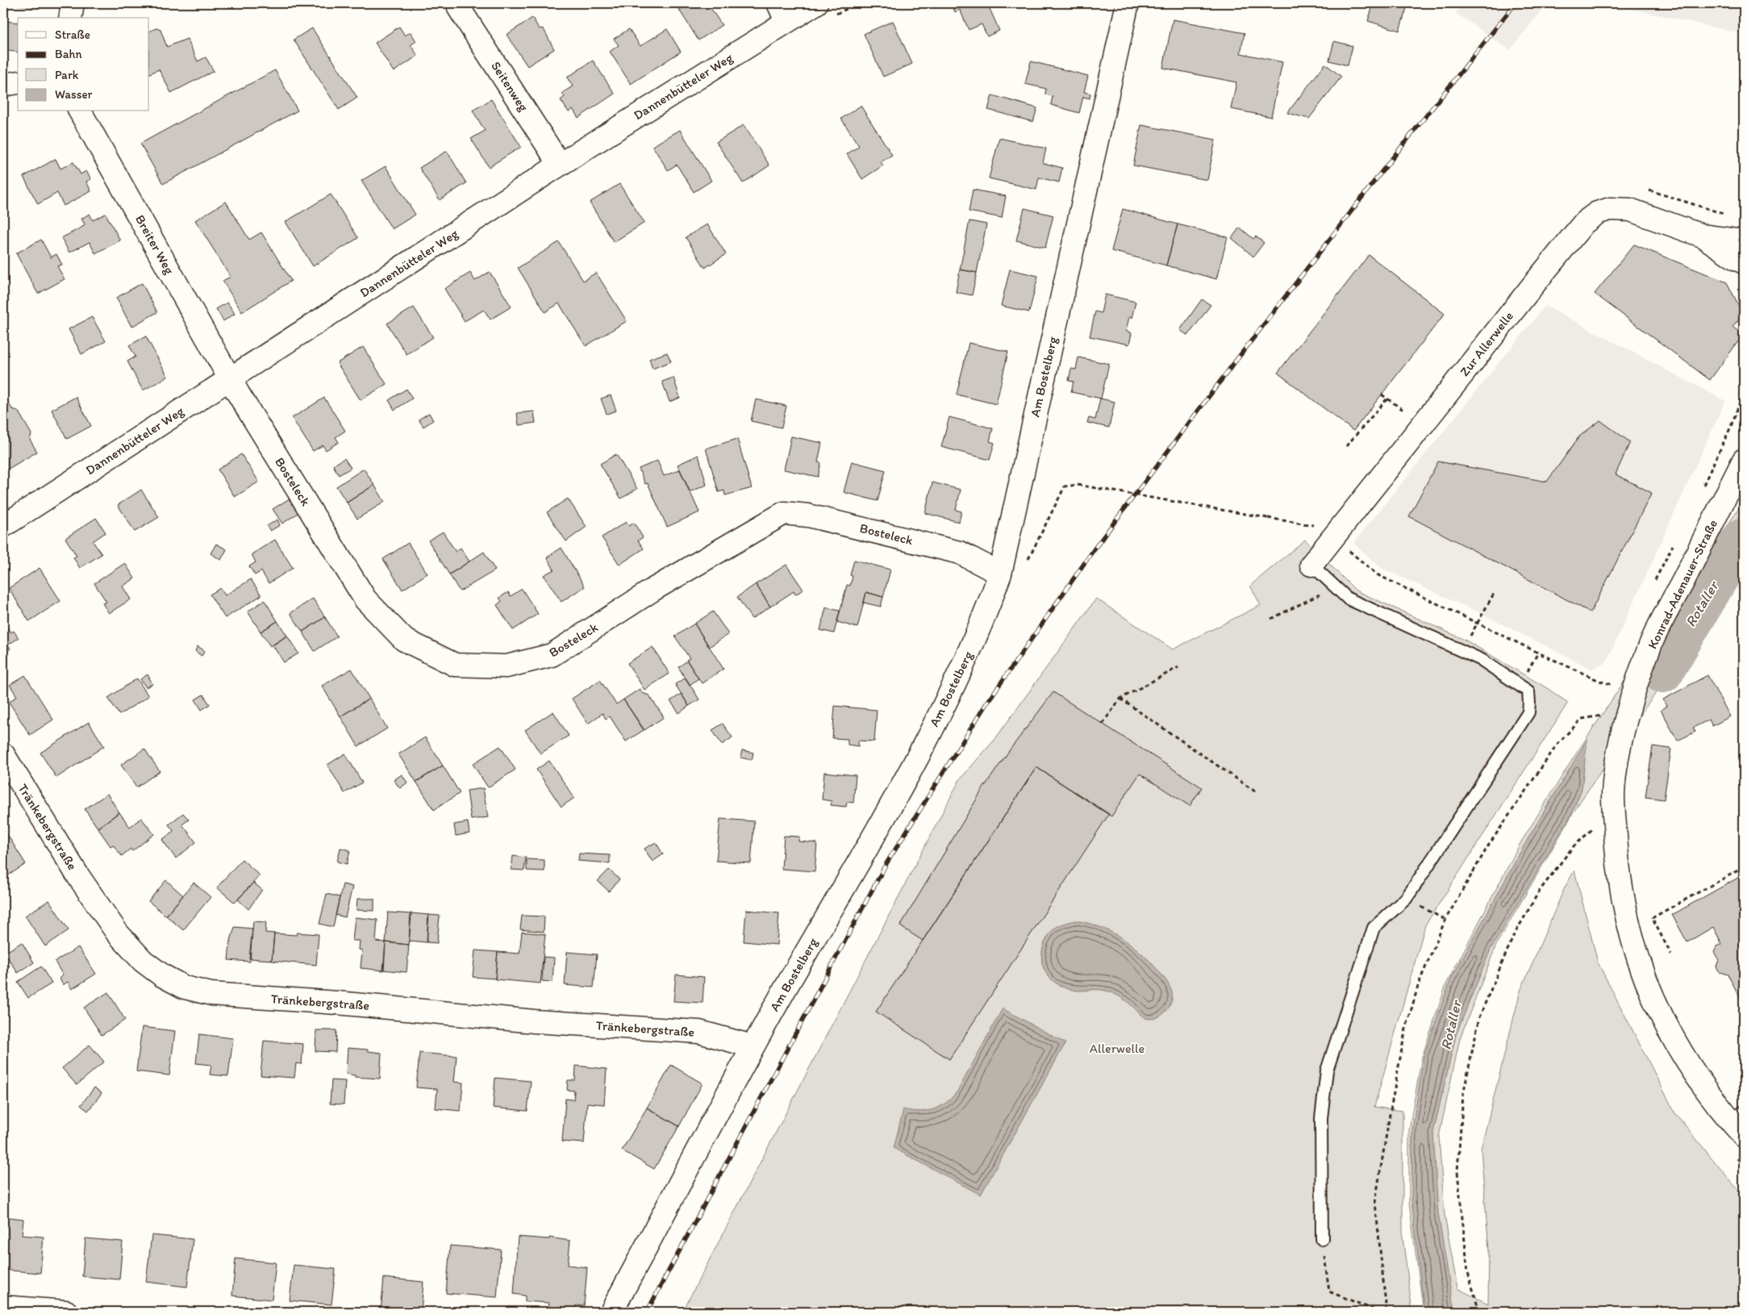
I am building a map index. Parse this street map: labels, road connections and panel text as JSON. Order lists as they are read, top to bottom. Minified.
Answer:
{"streets":{"street":["Seitenweg","Dannenbütteler Weg","Breiter Weg","Zur Allerwelle","Am Bostelberg","Bosteleck","Konrad-Adenauer-Straße","Tränkebergstraße"]},"crossings":[["Seitenweg","Dannenbütteler Weg"],["Dannenbütteler Weg","Breiter Weg"],["Dannenbütteler Weg","Bosteleck"],["Breiter Weg","Bosteleck"],["Am Bostelberg","Bosteleck"],["Am Bostelberg","Tränkebergstraße"]],"water":["Rotaller"],"parks":["Allerwelle"],"legend":["Straße","Bahn","Park","Wasser"]}
